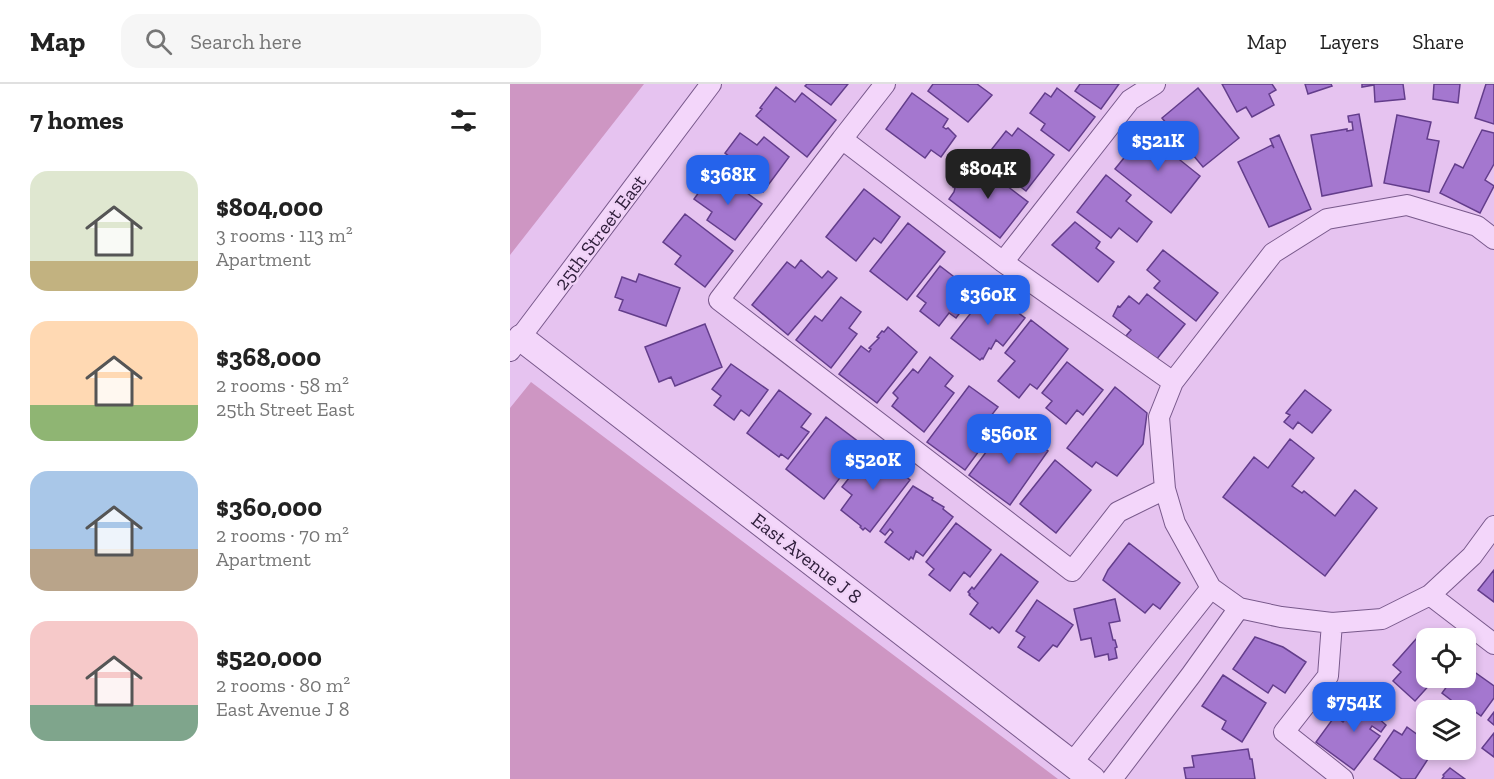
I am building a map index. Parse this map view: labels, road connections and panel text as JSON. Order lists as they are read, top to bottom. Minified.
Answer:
{"streets":{"street":["25th Street East","East Avenue J 8"]},"crossings":[["25th Street East","East Avenue J 8"]],"page":{"header":"Map","search":"Search here","nav":["Map","Layers","Share"],"heading":"7 homes","price":["$521K","$804K","$368K","$360K","$560K","$520K","$754K"],"list":[{"name":"$804,000","note":"3 rooms · 113 m² · Apartment"},{"name":"$368,000","note":"2 rooms · 58 m² · 25th Street East"},{"name":"$360,000","note":"2 rooms · 70 m² · Apartment"},{"name":"$520,000","note":"2 rooms · 80 m² · East Avenue J 8"}]}}
